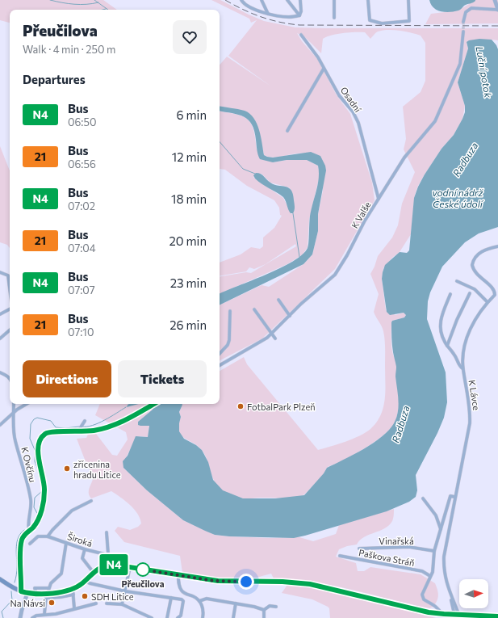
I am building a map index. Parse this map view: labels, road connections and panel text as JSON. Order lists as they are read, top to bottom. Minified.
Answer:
{"streets":{"street":["Osadní","K Valše","K Lávce","K Ovčínu","Široká","Vinařská","Paškova Stráň"]},"crossings":[["Osadní","K Valše"]],"water":["Luční potok","Radbuza","vodní nádrž České údolí"],"places":["FotbalPark Plzeň","zřícenina hradu Litice","Přeučilova","SDH Litice","Na Návsi"],"lines":["bus line N4"],"north":"right","page":{"on_map":"N4","heading":[["Přeučilova","Walk · 4 min · 250 m"],"Departures"],"list":[{"mark":"N4","name":"Bus","note":"06:50","value":"6 min"},{"mark":"21","name":"Bus","note":"06:56","value":"12 min"},{"mark":"N4","name":"Bus","note":"07:02","value":"18 min"},{"mark":"21","name":"Bus","note":"07:04","value":"20 min"},{"mark":"N4","name":"Bus","note":"07:07","value":"23 min"},{"mark":"21","name":"Bus","note":"07:10","value":"26 min"}],"buttons":["Directions","Tickets"]}}
